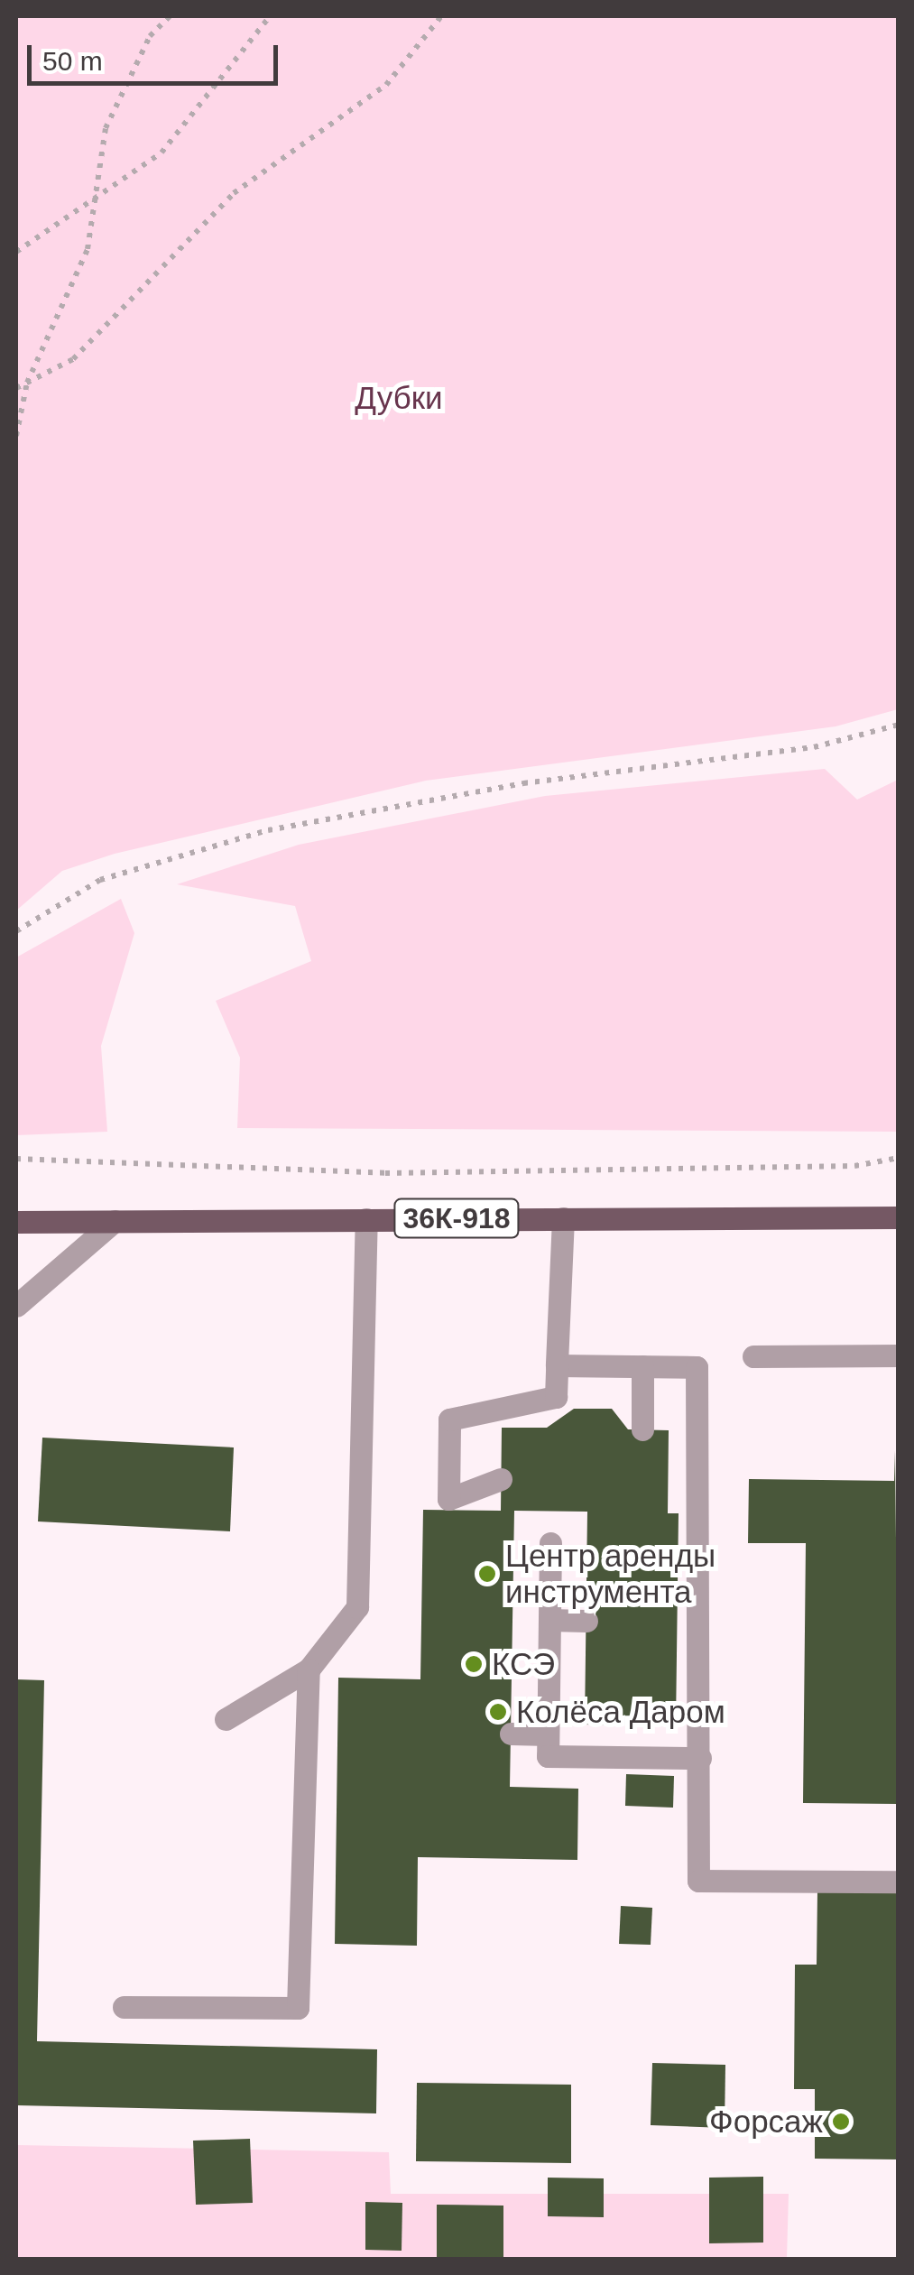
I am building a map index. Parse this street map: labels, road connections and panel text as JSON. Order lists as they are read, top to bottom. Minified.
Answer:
{"streets":{"main road":["36К-918"]},"parks":["Дубки"],"places":["Центр аренды инструмента","КСЭ","Колёса Даром","Форсаж"],"scale_bar":"50 m"}
